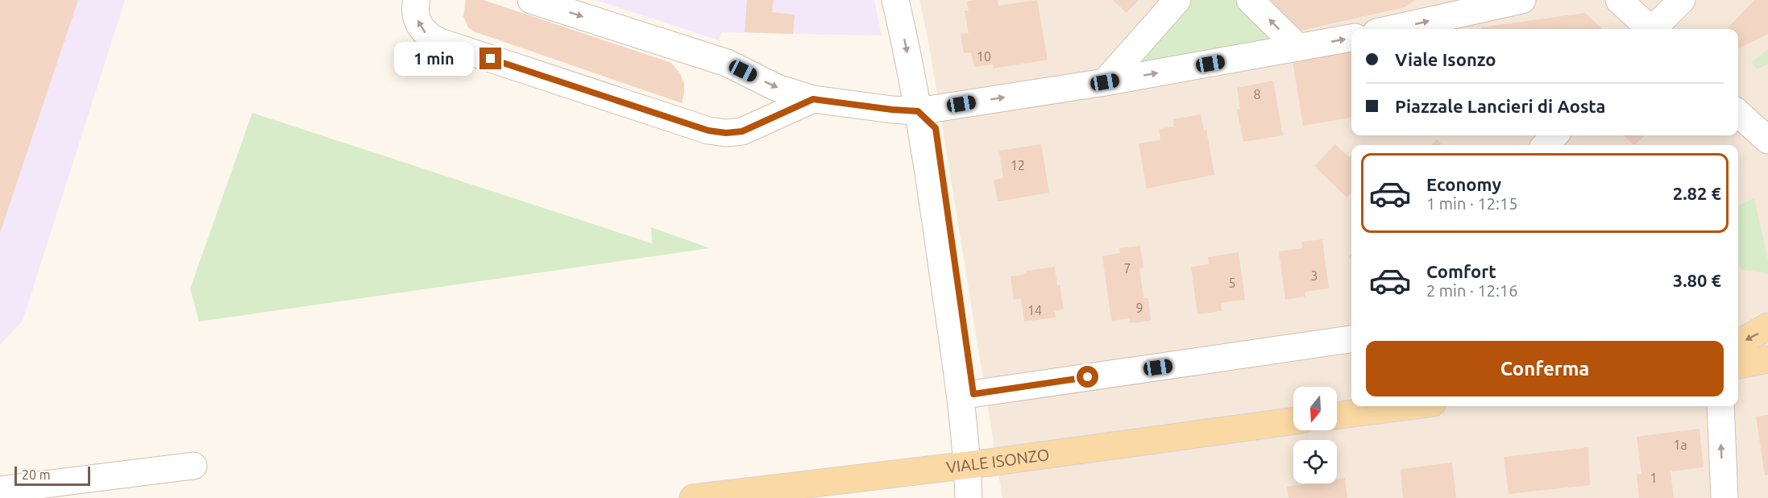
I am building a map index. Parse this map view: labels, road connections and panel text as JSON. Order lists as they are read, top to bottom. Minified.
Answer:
{"streets":{"main road":["VIALE ISONZO"]},"house_numbers":["10","8","12","7","3","5","9","14","1a","1"],"scale_bar":"20 m","north":"bottom","page":{"banner":["Viale Isonzo","Piazzale Lancieri di Aosta"],"bubble":"1 min","list":[{"name":"Economy","note":"1 min · 12:15","value":"2.82 €"},{"name":"Comfort","note":"2 min · 12:16","value":"3.80 €"}],"buttons":"Conferma","scale":"20 m"}}
